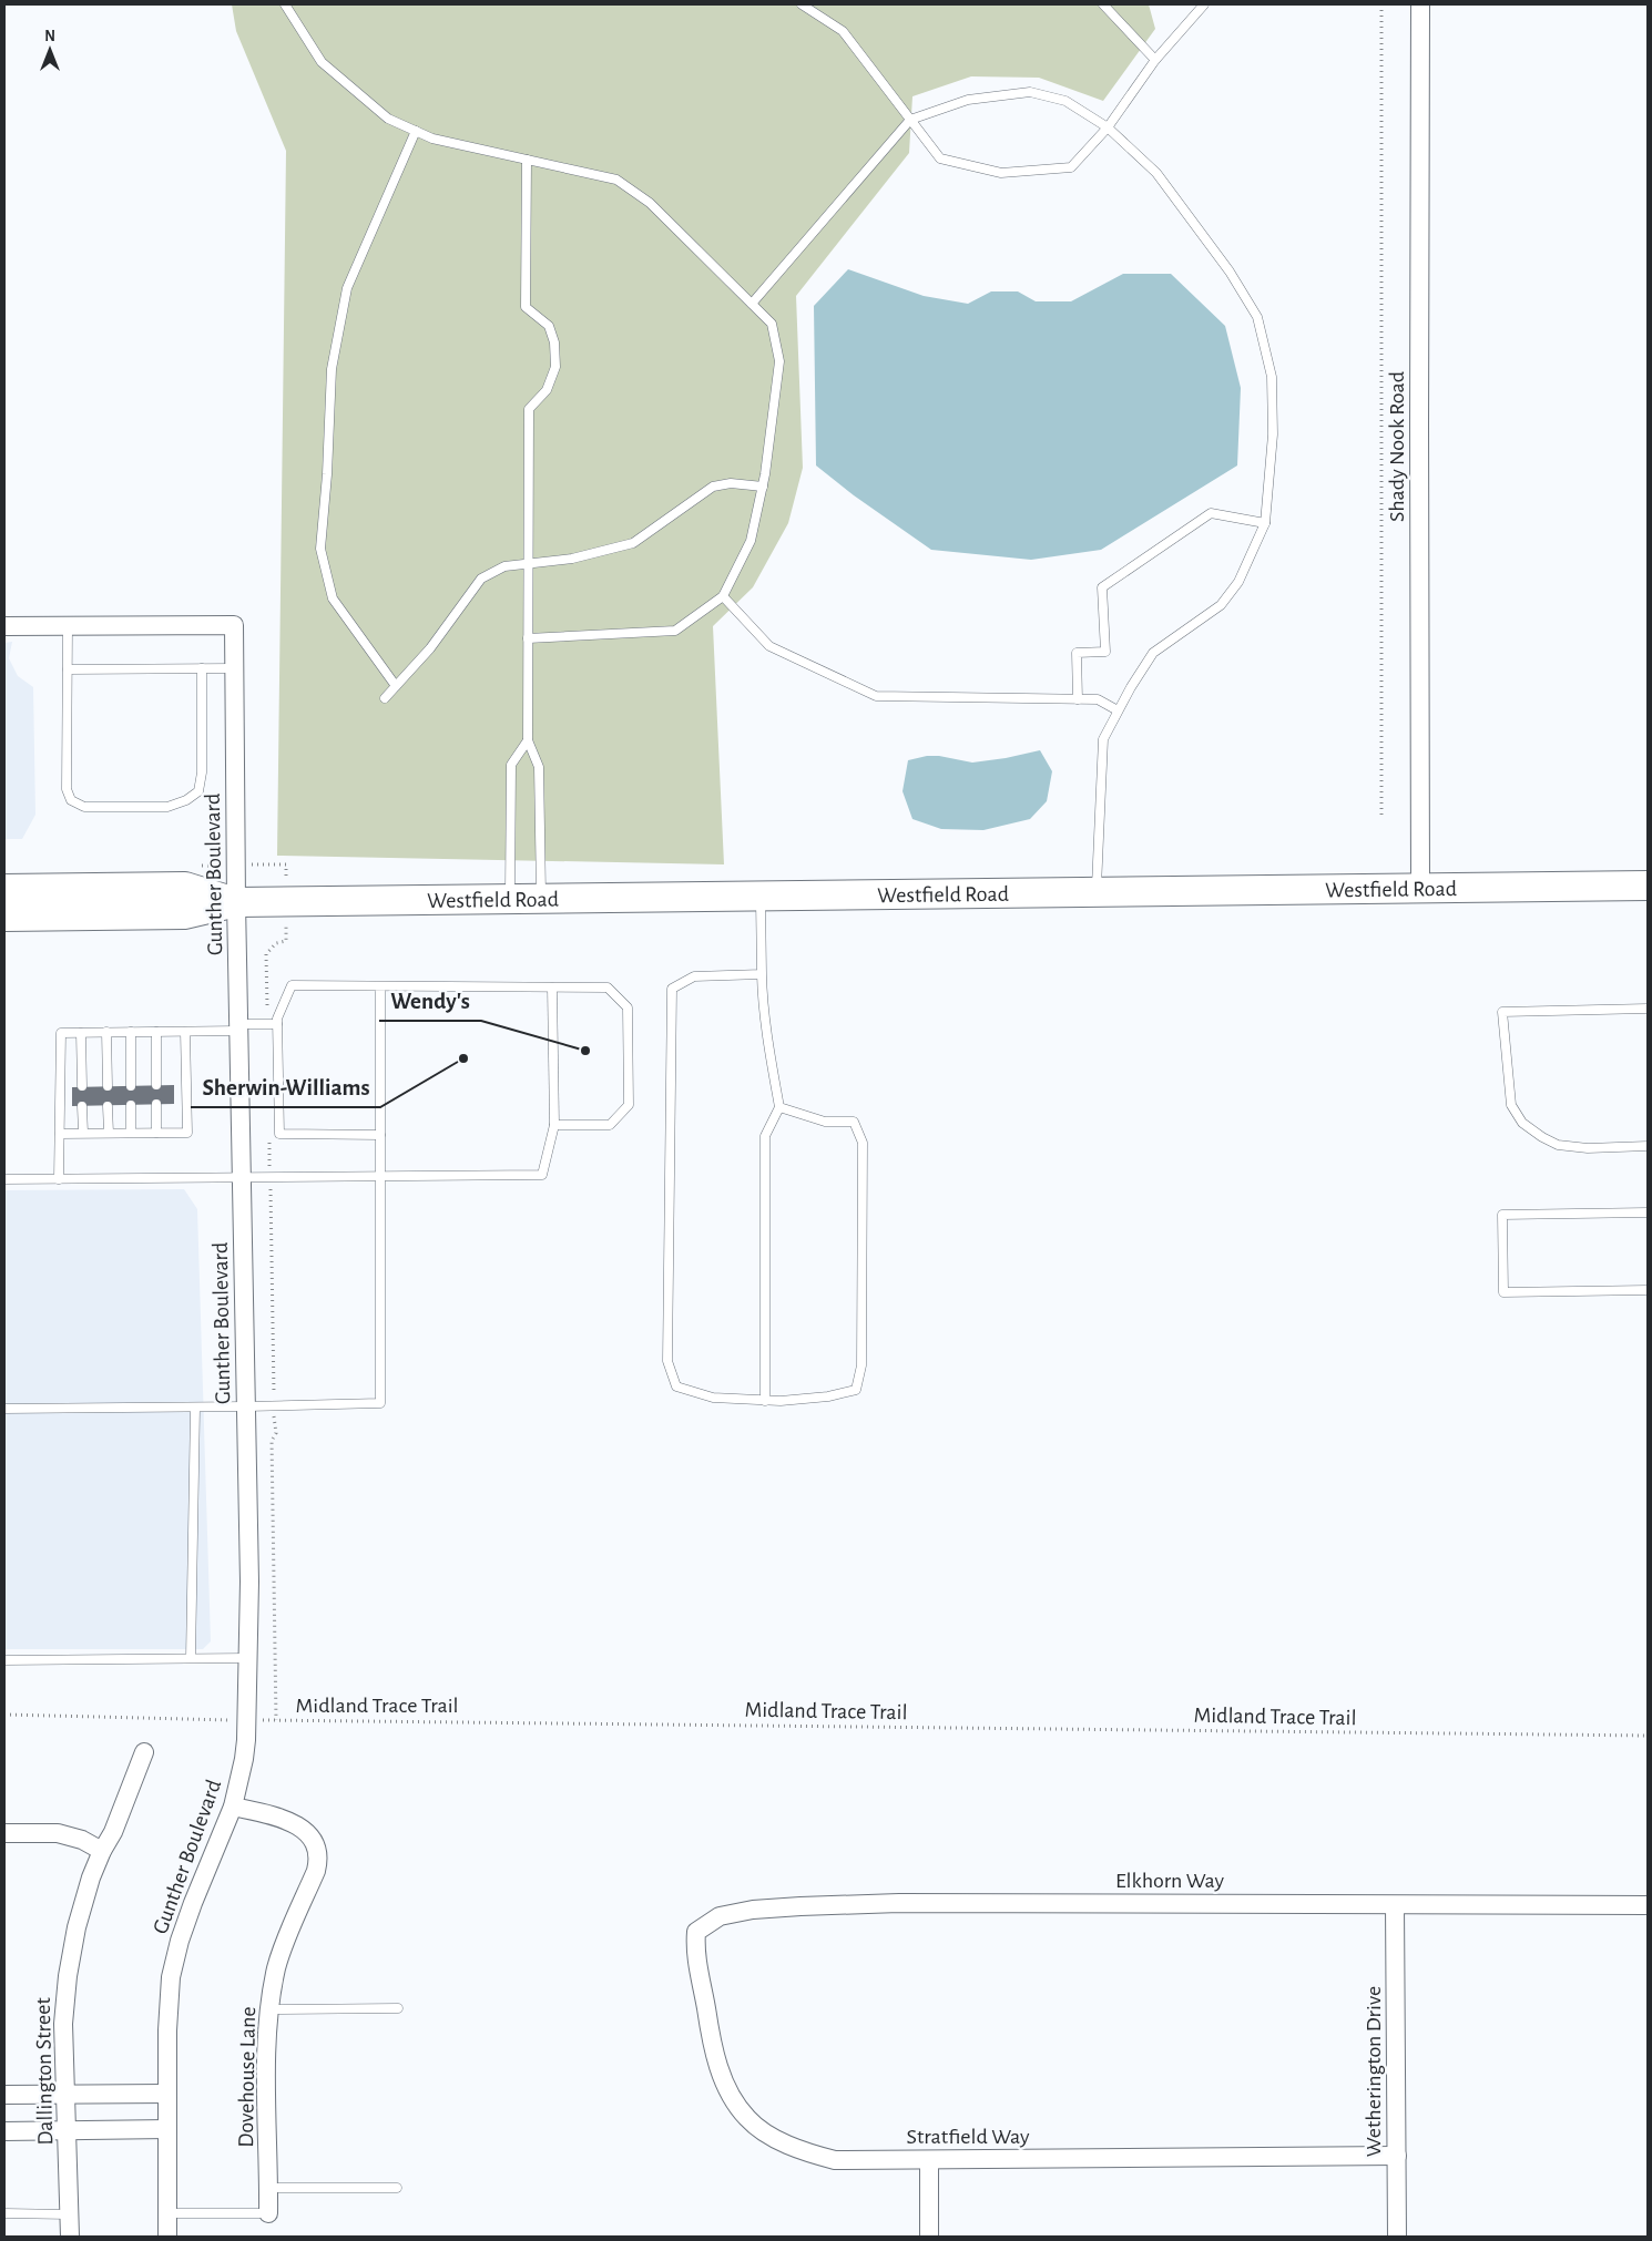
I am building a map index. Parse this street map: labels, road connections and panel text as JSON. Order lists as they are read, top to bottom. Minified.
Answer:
{"streets":{"main road":["Westfield Road"],"street":["Shady Nook Road","Gunther Boulevard","Elkhorn Way","Dallington Street","Wetherington Drive","Dovehouse Lane","Stratfield Way"],"path":["Midland Trace Trail"]},"crossings":[["Shady Nook Road","Westfield Road"],["Gunther Boulevard","Westfield Road"],["Gunther Boulevard","Midland Trace Trail"],["Gunther Boulevard","Dovehouse Lane"],["Elkhorn Way","Wetherington Drive"],["Elkhorn Way","Stratfield Way"],["Wetherington Drive","Stratfield Way"]],"places":["Wendy's","Sherwin-Williams"],"north":"top"}
